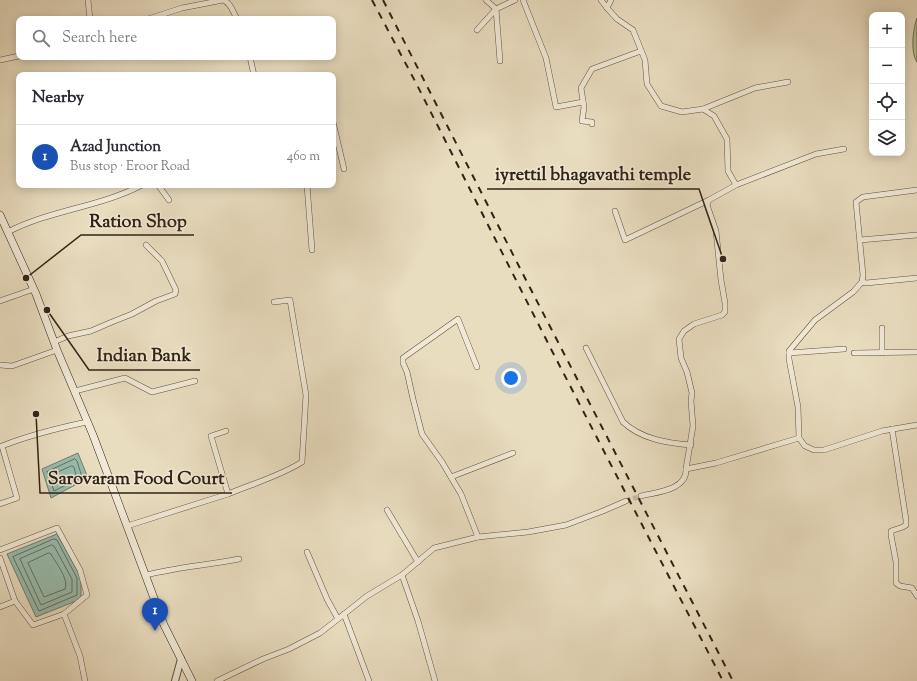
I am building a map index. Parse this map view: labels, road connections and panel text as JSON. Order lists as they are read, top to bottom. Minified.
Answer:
{"places":["iyrettil bhagavathi temple","Ration Shop","Indian Bank","Sarovaram Food Court"],"page":{"map_buttons":["+","−"],"search":"Search here","heading":"Nearby","list":[{"mark":"1","name":"Azad Junction","note":"Bus stop · Eroor Road","value":"460 m"}],"pins":"1"}}
